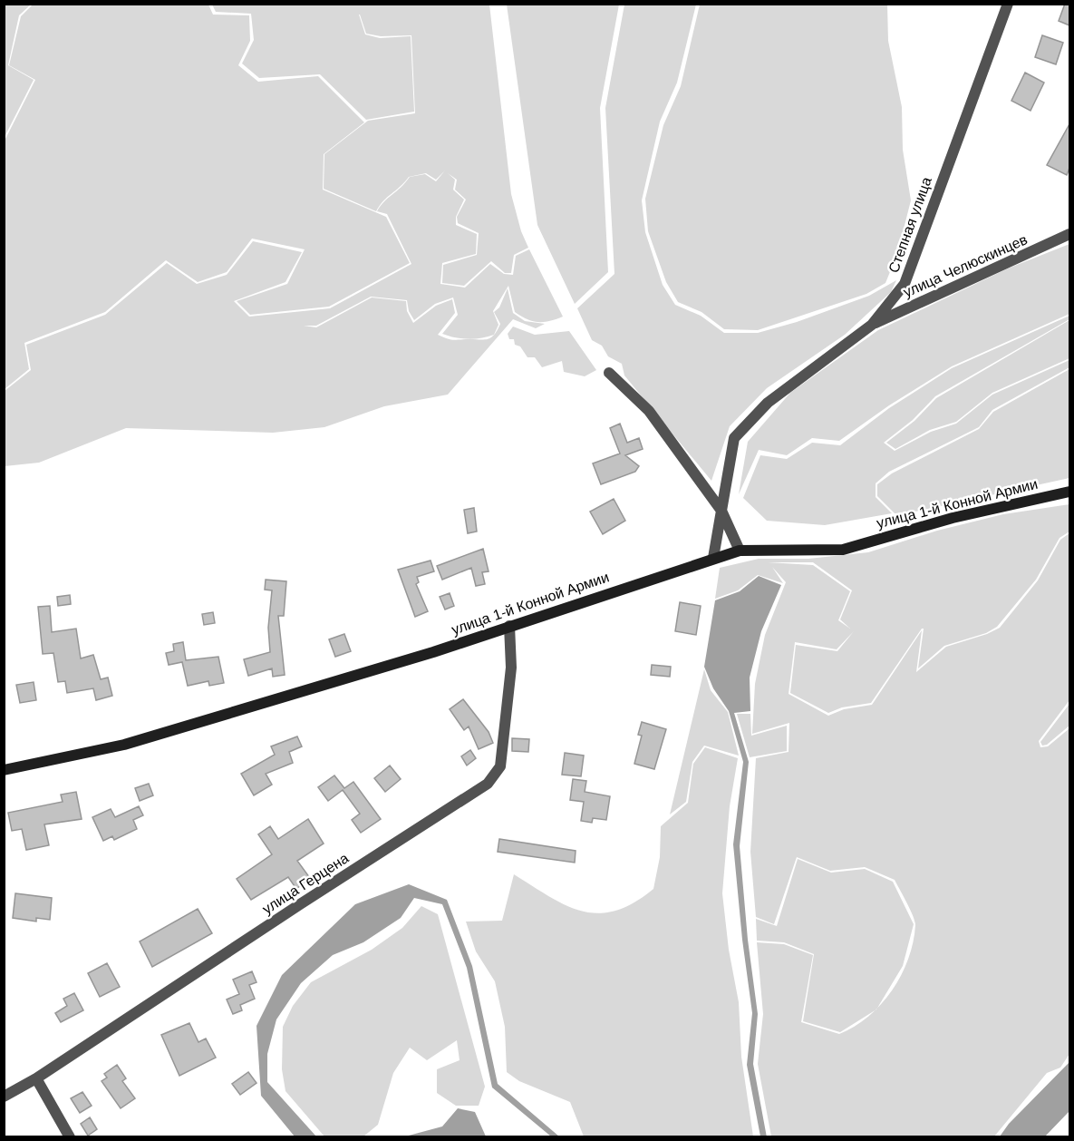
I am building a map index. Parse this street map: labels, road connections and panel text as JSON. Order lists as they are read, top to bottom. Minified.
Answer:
{"streets":{"main road":["улица 1-й Конной Армии"],"street":["Степная улица","улица Челюскинцев","улица Герцена"]},"crossings":[["Степная улица","улица Челюскинцев"],["Степная улица","улица 1-й Конной Армии"],["улица 1-й Конной Армии","улица Герцена"]]}
